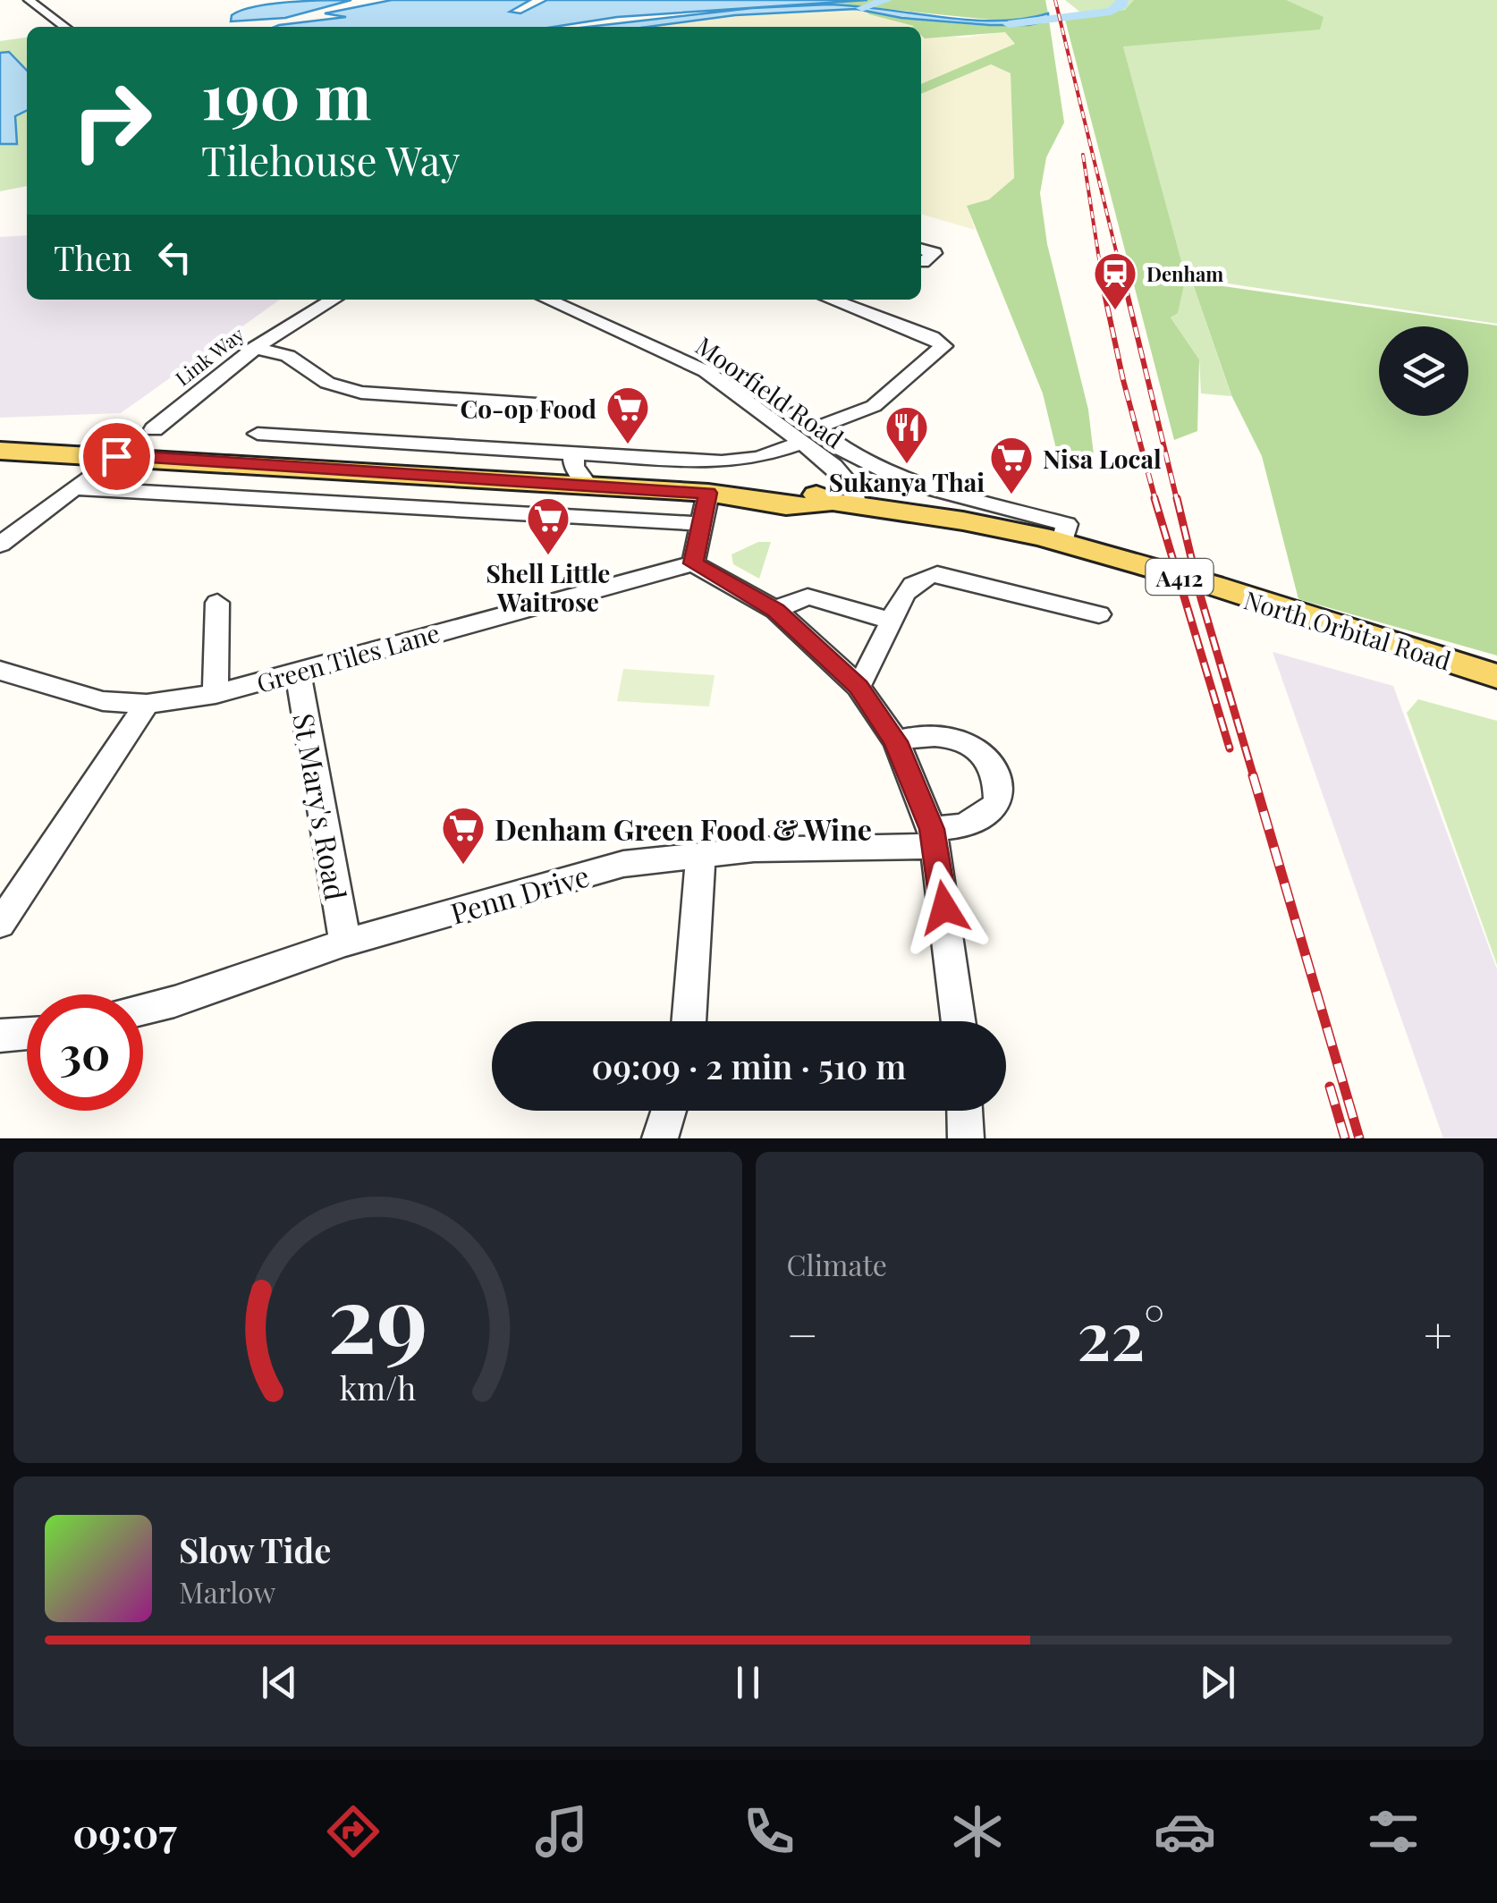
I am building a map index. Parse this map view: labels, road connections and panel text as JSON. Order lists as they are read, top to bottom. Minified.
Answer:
{"streets":{"main road":["A412","North Orbital Road"],"street":["Link Way","Moorfield Road","Green Tiles Lane","St Mary's Road","Penn Drive"]},"crossings":[["Moorfield Road","North Orbital Road"],["Green Tiles Lane","St Mary's Road"],["St Mary's Road","Penn Drive"]],"places":{"station":["Denham"],"supermarket":["Co-op Food","Nisa Local","Shell Little Waitrose","Denham Green Food & Wine"],"restaurant":["Sukanya Thai"]},"page":{"turn":["190 m","Tilehouse Way"],"then":"Then","limit":"30","trip":"09:09 · 2 min · 510 m","tile":"Climate","heat":["−","22°","+"],"song":["Slow Tide","Marlow"],"tabs":"09:07","gauge":["29","km/h"]}}
